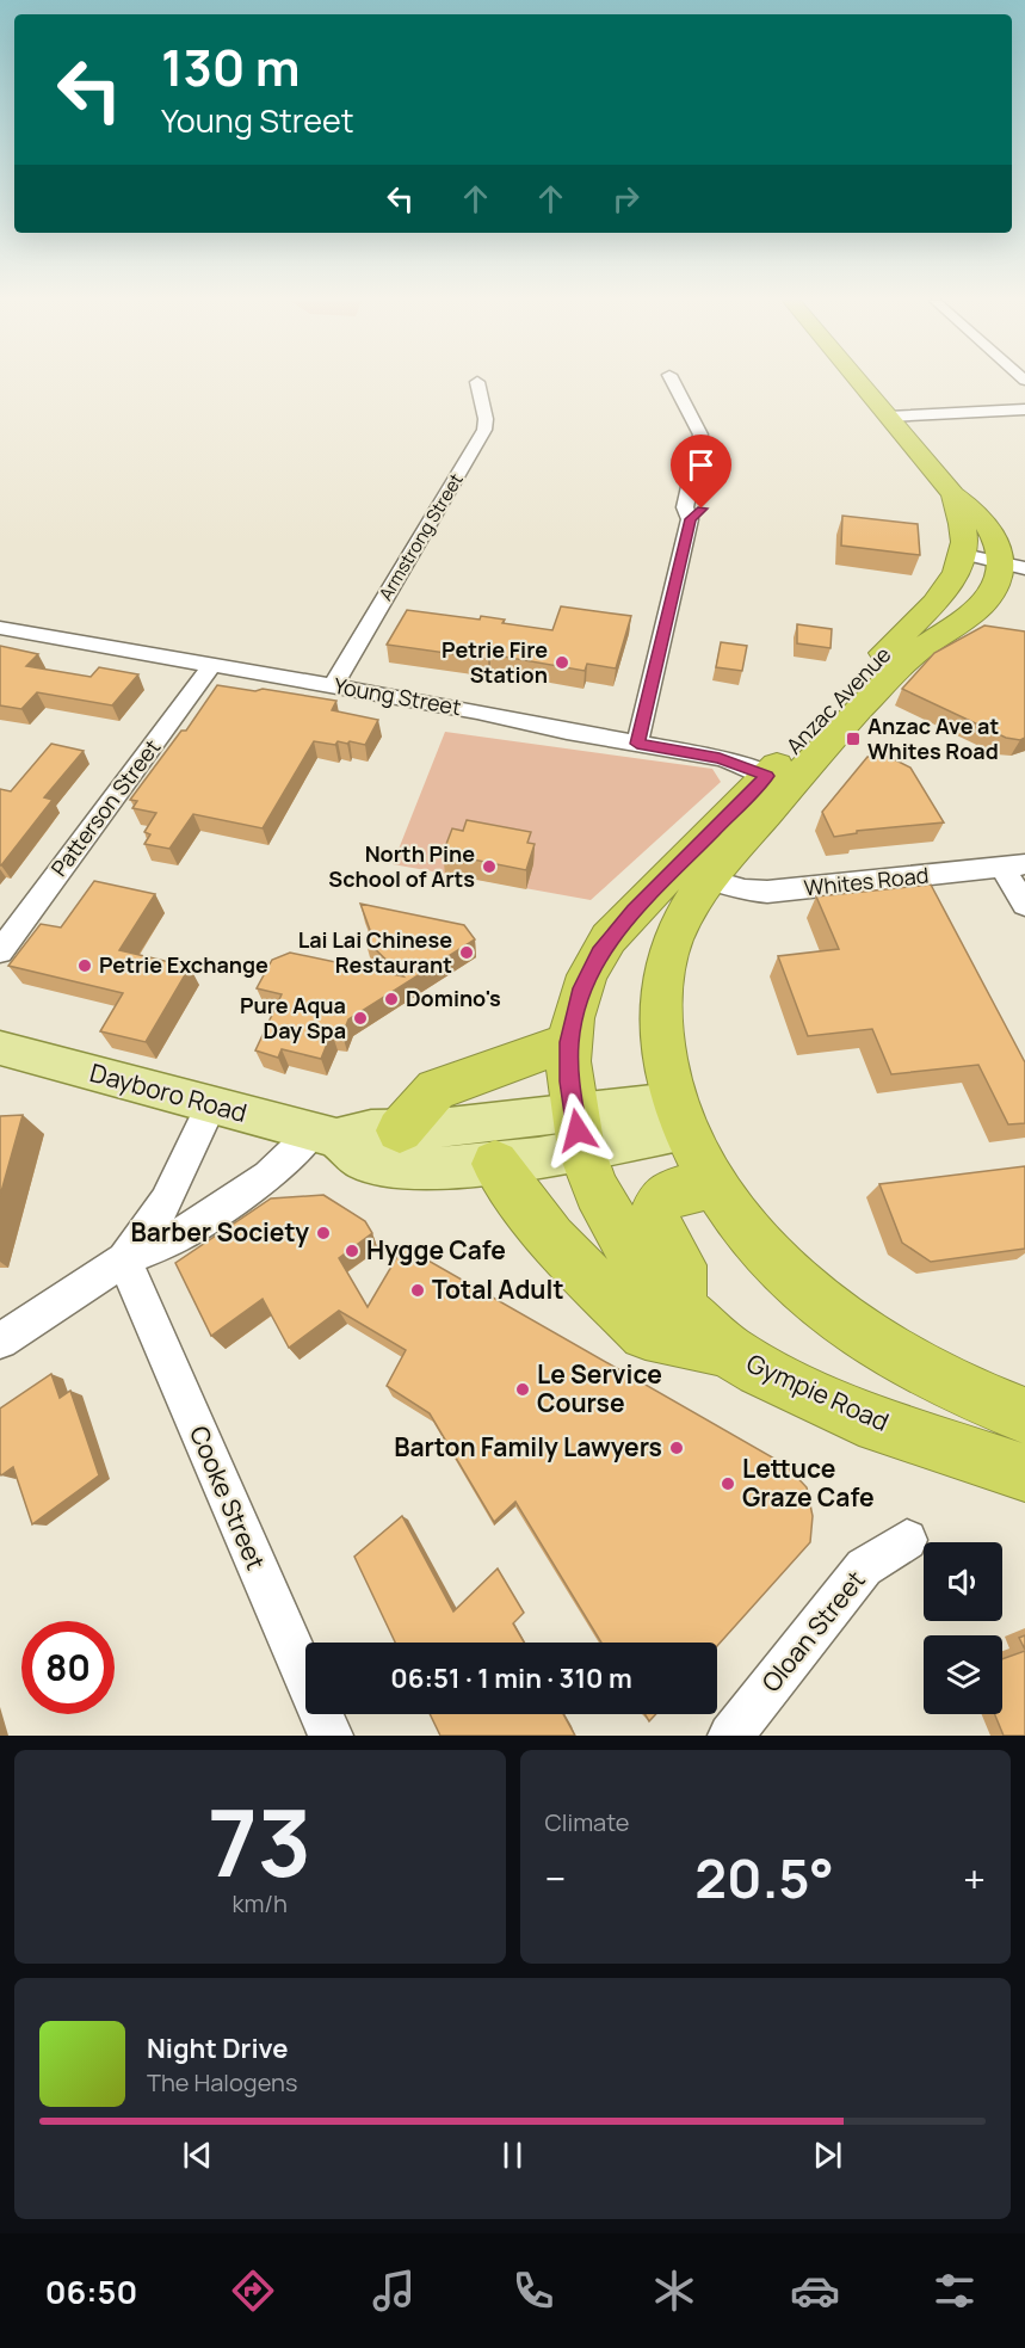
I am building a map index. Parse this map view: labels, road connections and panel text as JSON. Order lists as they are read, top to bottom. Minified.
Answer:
{"streets":{"highway":["Anzac Avenue","Gympie Road"],"main road":["Dayboro Road"],"street":["Armstrong Street","Young Street","Patterson Street","Whites Road","Cooke Street","Oloan Street"]},"crossings":[["Armstrong Street","Young Street"],["Young Street","Anzac Avenue"],["Young Street","Patterson Street"],["Anzac Avenue","Whites Road"],["Anzac Avenue","Dayboro Road"],["Anzac Avenue","Gympie Road"],["Dayboro Road","Gympie Road"]],"places":{"other":["Petrie Fire Station","North Pine School of Arts","Lai Lai Chinese Restaurant","Petrie Exchange","Domino's","Pure Aqua Day Spa","Barber Society","Hygge Cafe","Total Adult","Le Service Course","Barton Family Lawyers","Lettuce Graze Cafe"],"transit":["Anzac Ave at Whites Road"]},"page":{"turn":["130 m","Young Street"],"limit":"80","trip":"06:51 · 1 min · 310 m","tile":[["73","km/h"],"Climate"],"heat":["−","20.5°","+"],"song":["Night Drive","The Halogens"],"tabs":"06:50"}}
